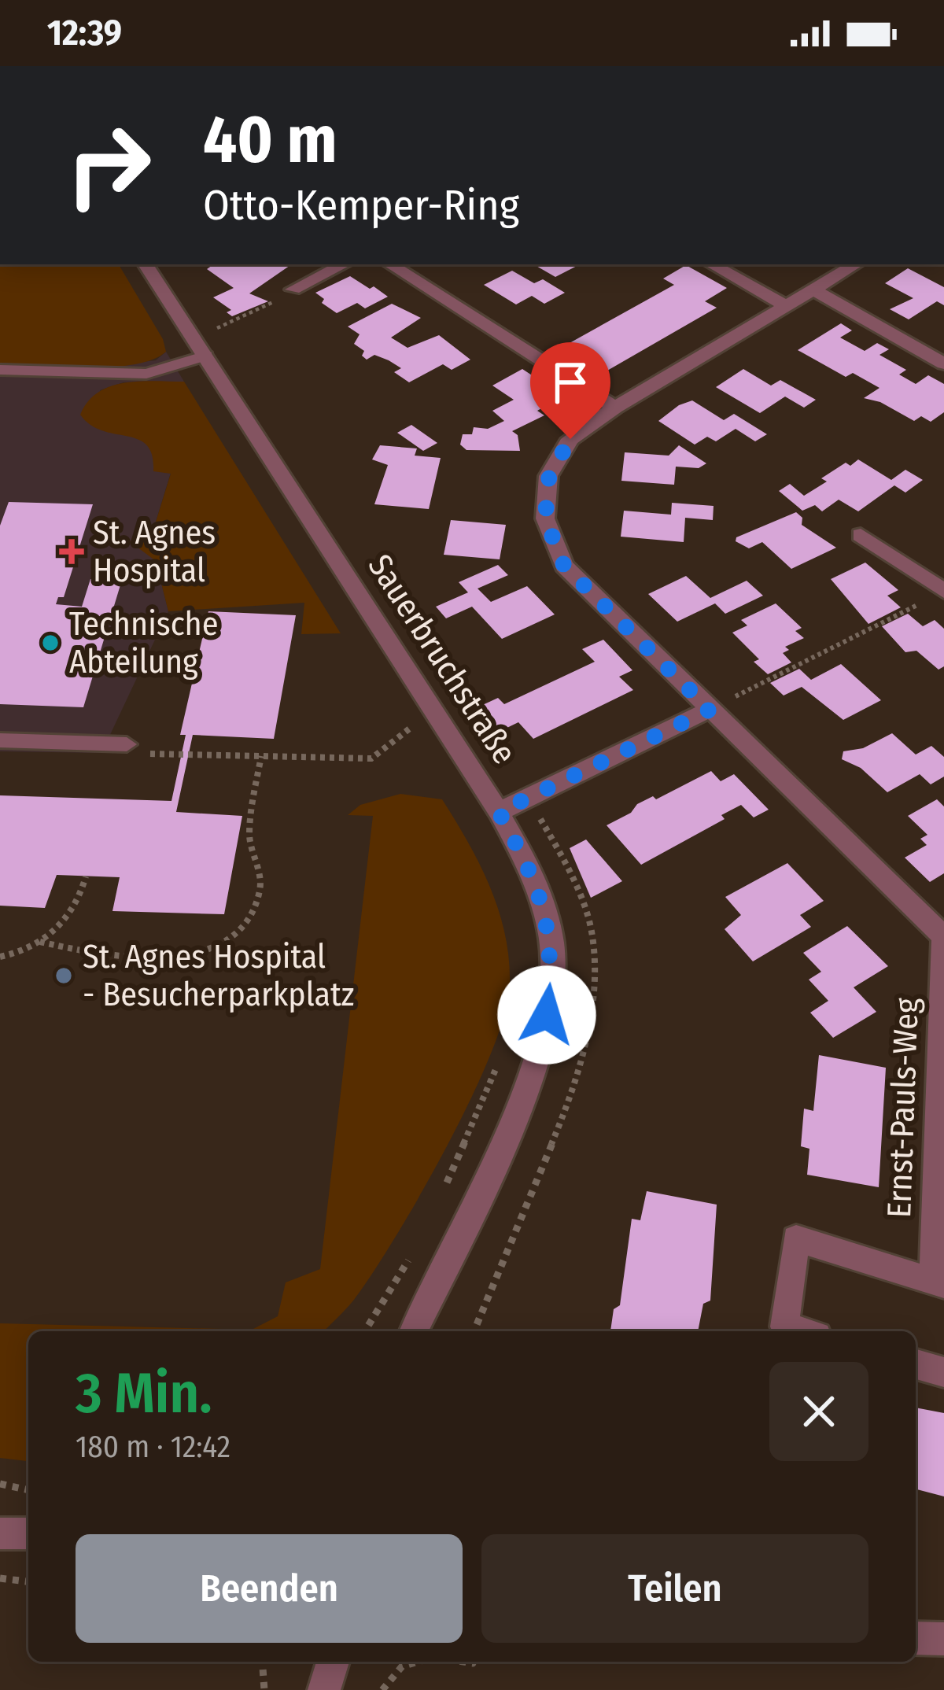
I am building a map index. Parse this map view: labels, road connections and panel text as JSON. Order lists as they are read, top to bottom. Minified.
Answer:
{"streets":{"street":["Sauerbruchstraße","Ernst-Pauls-Weg"]},"places":{"health":["St. Agnes Hospital"],"other":["Technische Abteilung","St. Agnes Hospital - Besucherparkplatz"]},"page":{"status":"12:39","turn":["40 m","Otto-Kemper-Ring"],"heading":["3 Min.","180 m · 12:42"],"buttons":["Beenden","Teilen"]}}
